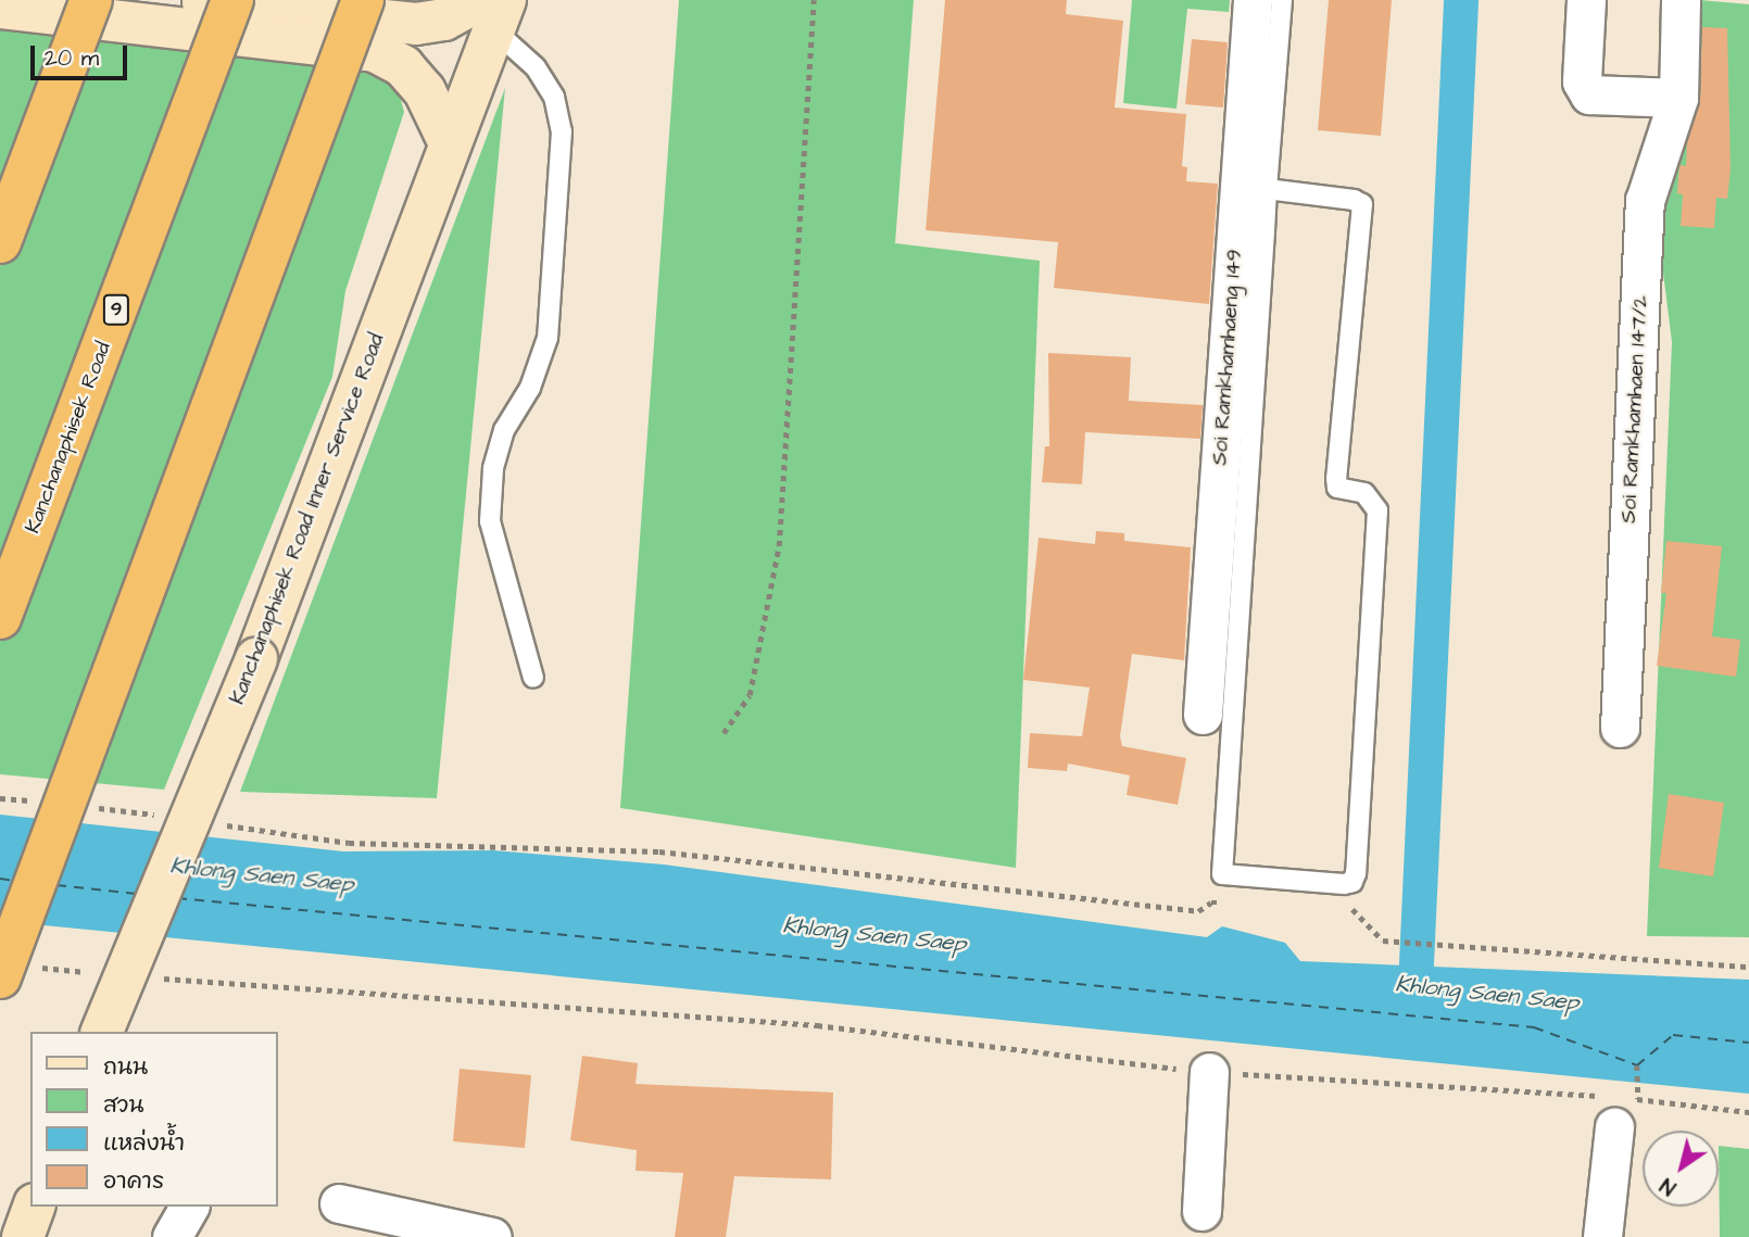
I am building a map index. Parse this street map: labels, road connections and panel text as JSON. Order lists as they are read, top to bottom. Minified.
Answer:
{"streets":{"highway":["9","Kanchanaphisek Road"],"main road":["Kanchanaphisek Road Inner Service Road"],"street":["Soi Ramkhamhaeng 149","Soi Ramkhamhaen 147/2"]},"water":["Khlong Saen Saep"],"legend":["ถนน","สวน","แหล่งน้ำ","อาคาร"],"scale_bar":"20 m","north":"bottom left"}
